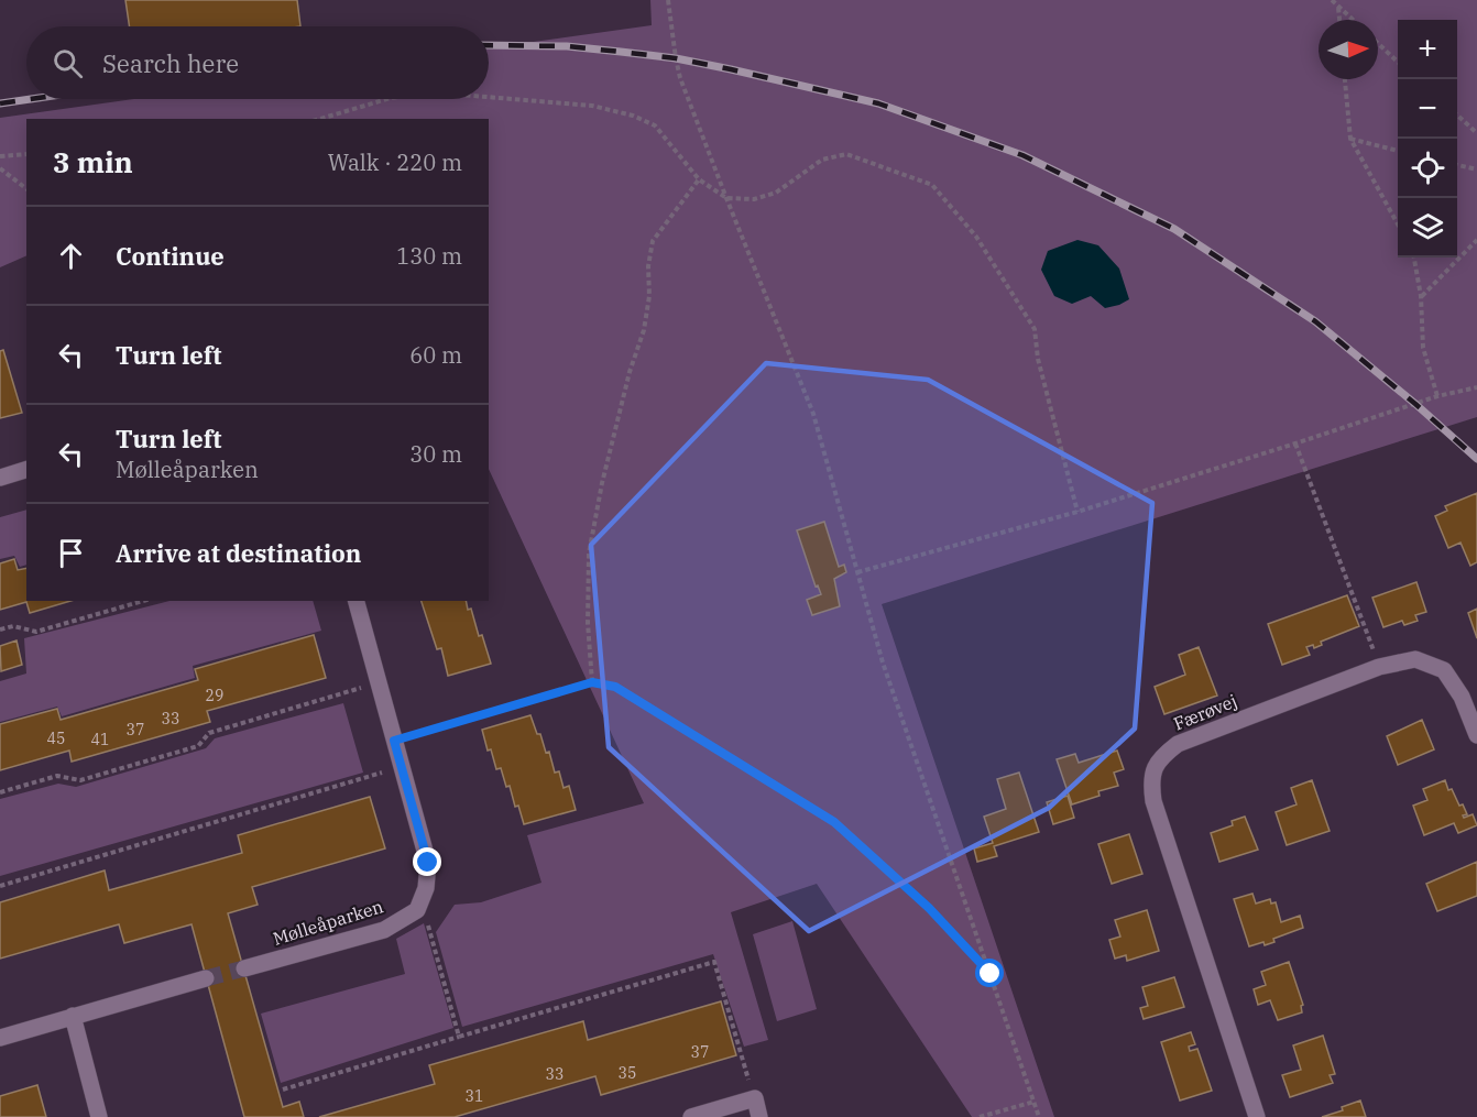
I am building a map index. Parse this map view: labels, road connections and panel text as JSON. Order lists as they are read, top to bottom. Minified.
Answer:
{"streets":{"street":["Færøvej","Mølleåparken"]},"house_numbers":["29","33","37","45","41","37","35","33","31"],"north":"right","page":{"map_buttons":["+","−"],"search":"Search here","heading":["3 min","Walk · 220 m"],"list":[["Continue","130 m"],["Turn left","60 m"],["Turn left","Mølleåparken","30 m"],"Arrive at destination"]}}
